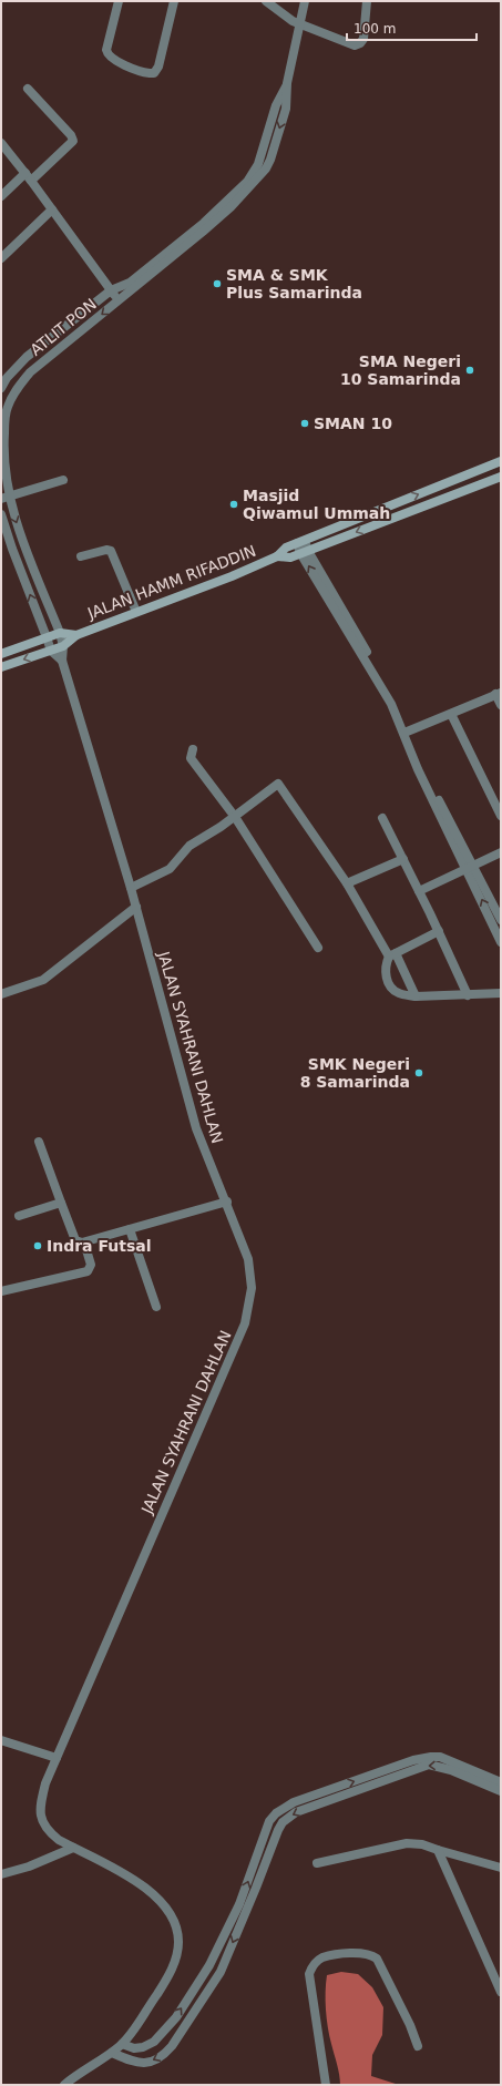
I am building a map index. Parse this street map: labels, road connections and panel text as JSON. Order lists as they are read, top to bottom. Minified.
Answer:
{"streets":{"main road":["JALAN HAMM RIFADDIN"],"street":["ATLIT PON","JALAN SYAHRANI DAHLAN"]},"crossings":[["ATLIT PON","JALAN HAMM RIFADDIN"],["ATLIT PON","JALAN SYAHRANI DAHLAN"],["JALAN HAMM RIFADDIN","JALAN SYAHRANI DAHLAN"]],"places":["SMA & SMK Plus Samarinda","SMA Negeri 10 Samarinda","SMAN 10","Masjid Qiwamul Ummah","SMK Negeri 8 Samarinda","Indra Futsal"],"scale_bar":"100 m"}
